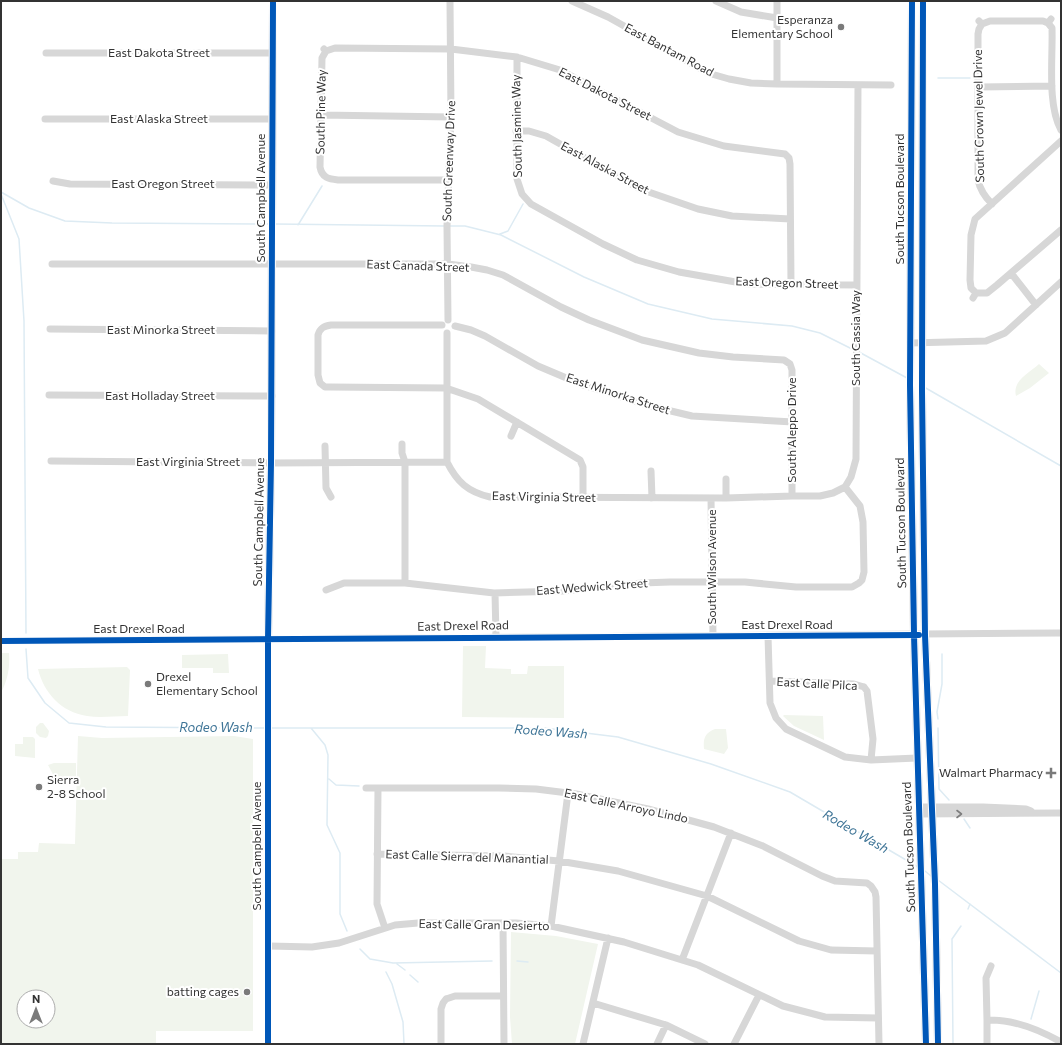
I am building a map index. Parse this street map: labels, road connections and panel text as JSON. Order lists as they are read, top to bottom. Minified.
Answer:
{"streets":{"main road":["South Campbell Avenue","South Tucson Boulevard"],"street":["East Bantam Road","East Dakota Street","South Pine Way","South Crown Jewel Drive","East Alaska Street","South Jasmine Way","South Greenway Drive","East Oregon Street","East Canada Street","East Minorka Street","South Cassia Way","East Holladay Street","South Aleppo Drive","East Virginia Street","South Wilson Avenue","East Wedwick Street","East Drexel Road","East Calle Pilca","East Calle Arroyo Lindo","East Calle Sierra del Manantial","East Calle Gran Desierto"]},"crossings":[["East Bantam Road","South Cassia Way"],["East Dakota Street","South Pine Way"],["East Dakota Street","East Alaska Street"],["East Dakota Street","South Jasmine Way"],["East Dakota Street","South Greenway Drive"],["East Dakota Street","South Campbell Avenue"],["South Pine Way","South Greenway Drive"],["East Alaska Street","South Jasmine Way"],["East Alaska Street","South Campbell Avenue"],["South Jasmine Way","East Oregon Street"],["South Greenway Drive","East Canada Street"],["South Greenway Drive","East Minorka Street"],["East Oregon Street","South Campbell Avenue"],["East Oregon Street","South Cassia Way"],["South Campbell Avenue","East Canada Street"],["South Campbell Avenue","East Minorka Street"],["South Campbell Avenue","East Holladay Street"],["South Campbell Avenue","East Virginia Street"],["South Campbell Avenue","East Drexel Road"],["South Campbell Avenue","East Calle Gran Desierto"],["South Tucson Boulevard","East Drexel Road"],["East Canada Street","South Aleppo Drive"],["East Minorka Street","South Aleppo Drive"],["South Cassia Way","East Virginia Street"],["South Cassia Way","East Wedwick Street"],["South Aleppo Drive","East Virginia Street"],["East Virginia Street","South Wilson Avenue"],["East Virginia Street","East Wedwick Street"],["South Wilson Avenue","East Wedwick Street"],["South Wilson Avenue","East Drexel Road"],["East Calle Arroyo Lindo","East Calle Sierra del Manantial"]],"water":["Rodeo Wash"],"places":{"other":["Esperanza Elementary School","Drexel Elementary School","Sierra 2-8 School","batting cages"],"health":["Walmart Pharmacy"]},"north":"top"}
